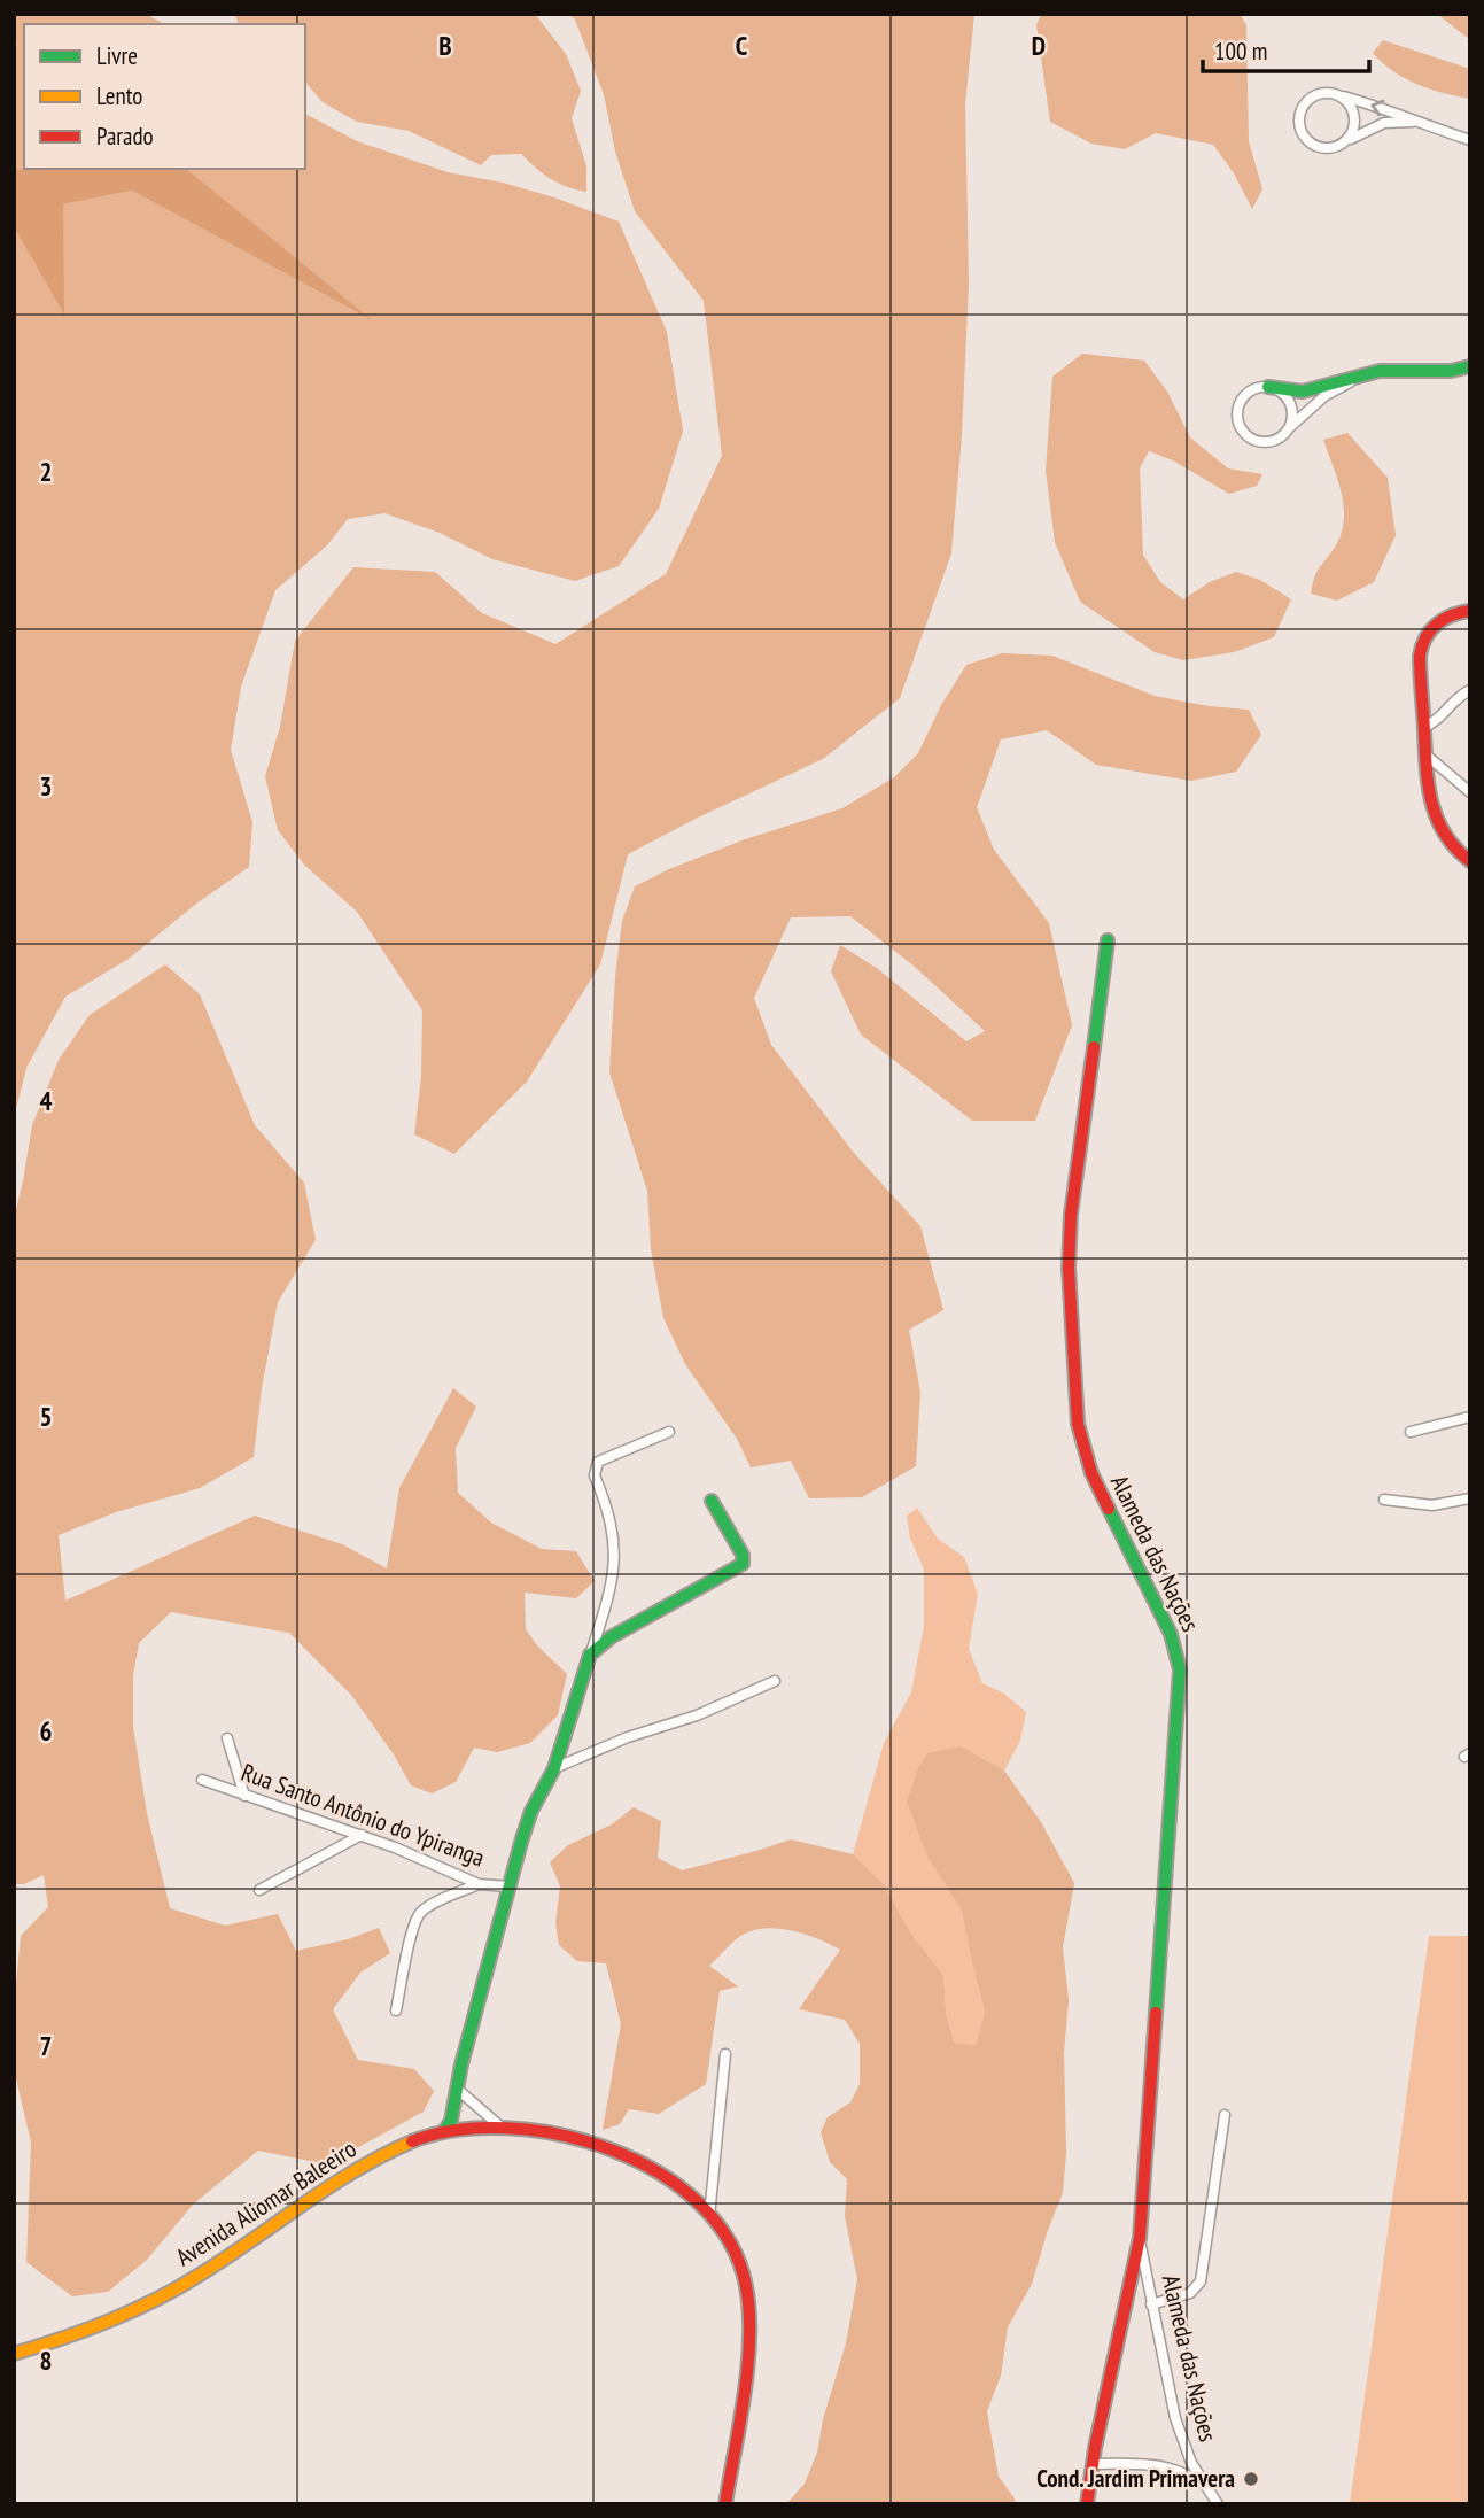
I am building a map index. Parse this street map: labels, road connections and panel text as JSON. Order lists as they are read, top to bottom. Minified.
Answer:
{"streets":{"street":["Alameda das Nações","Rua Santo Antônio do Ypiranga","Avenida Aliomar Baleeiro"]},"crossings":[["Rua Santo Antônio do Ypiranga","Avenida Aliomar Baleeiro"]],"places":["Cond. Jardim Primavera"],"legend":["Livre","Lento","Parado"],"scale_bar":"100 m","grid":{"columns":["B","C","D"],"rows":["2","3","4","5","6","7","8"]}}
